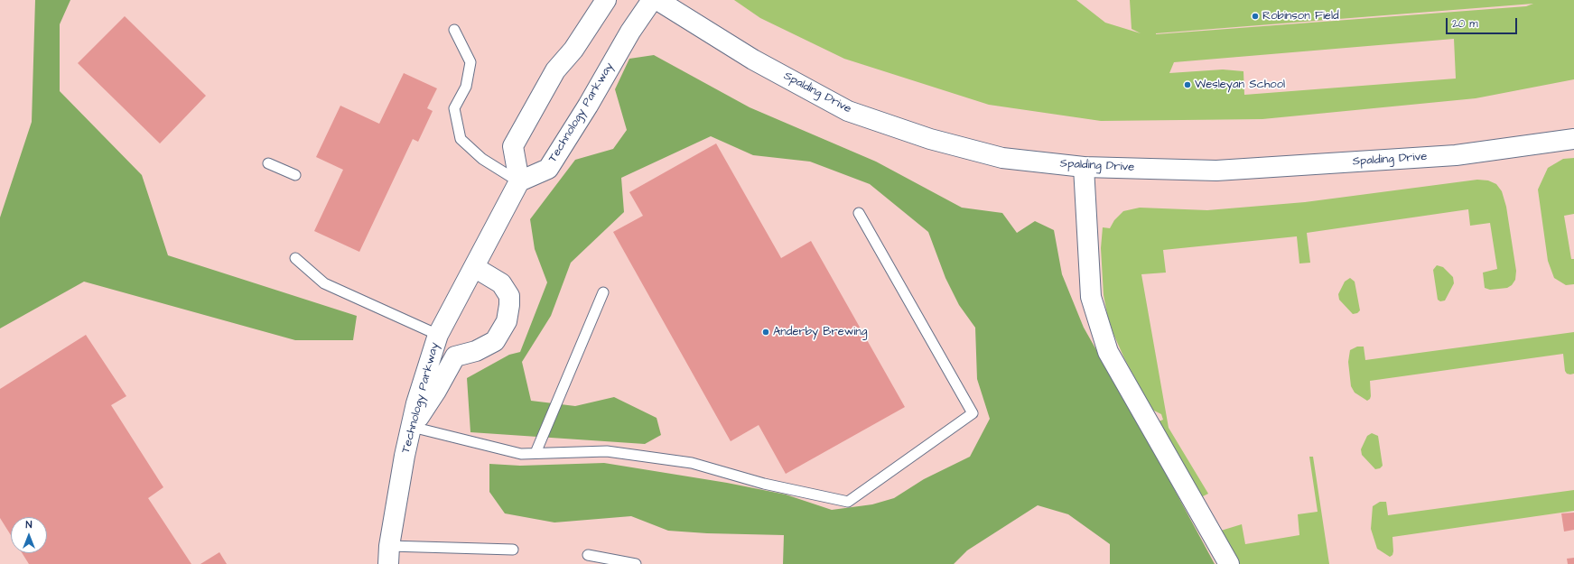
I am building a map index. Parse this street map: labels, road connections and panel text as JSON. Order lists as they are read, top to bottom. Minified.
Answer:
{"streets":{"street":["Spalding Drive","Technology Parkway"]},"places":["Robinson Field","Wesleyan School","Anderby Brewing"],"scale_bar":"20 m","north":"top"}
